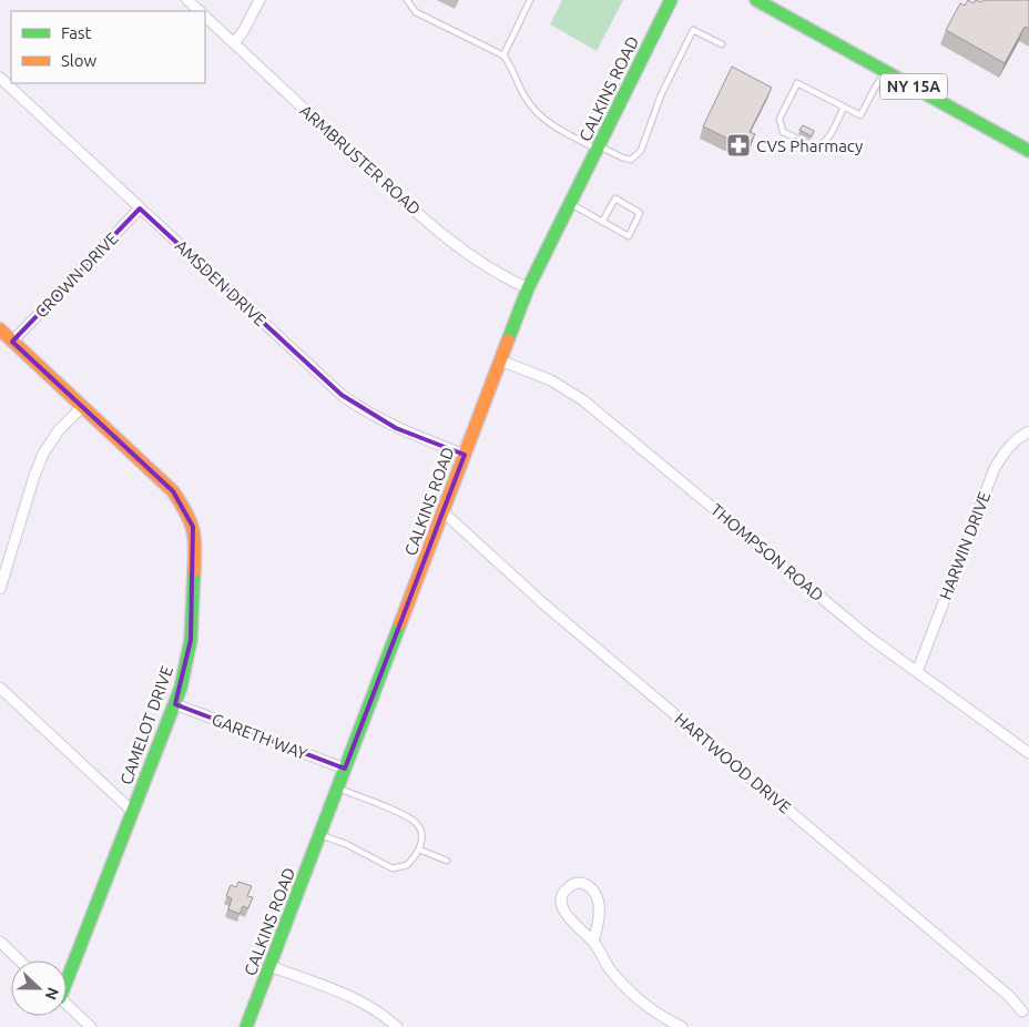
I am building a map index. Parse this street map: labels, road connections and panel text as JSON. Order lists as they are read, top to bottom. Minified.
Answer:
{"streets":{"main road":["NY 15A","CALKINS ROAD","CAMELOT DRIVE"],"street":["ARMBRUSTER ROAD","CROWN DRIVE","AMSDEN DRIVE","HARWIN DRIVE","THOMPSON ROAD","GARETH WAY","HARTWOOD DRIVE"]},"crossings":[["CALKINS ROAD","ARMBRUSTER ROAD"],["CALKINS ROAD","AMSDEN DRIVE"],["CALKINS ROAD","THOMPSON ROAD"],["CALKINS ROAD","GARETH WAY"],["CALKINS ROAD","HARTWOOD DRIVE"],["CROWN DRIVE","AMSDEN DRIVE"],["CROWN DRIVE","CAMELOT DRIVE"],["HARWIN DRIVE","THOMPSON ROAD"],["CAMELOT DRIVE","GARETH WAY"]],"places":{"pharmacy":["CVS Pharmacy"]},"legend":["Fast","Slow"],"north":"right"}
